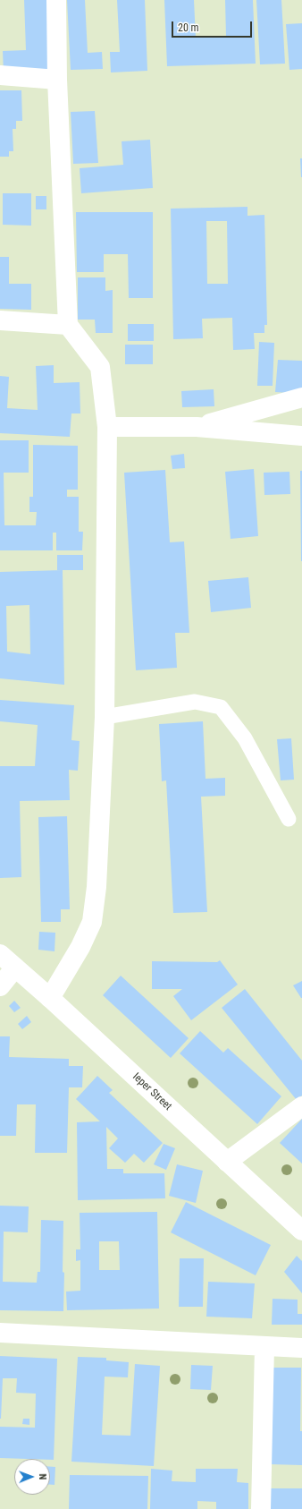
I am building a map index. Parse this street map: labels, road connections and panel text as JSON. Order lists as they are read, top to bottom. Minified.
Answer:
{"streets":{"street":["Ieper Street"]},"scale_bar":"20 m","north":"right"}
